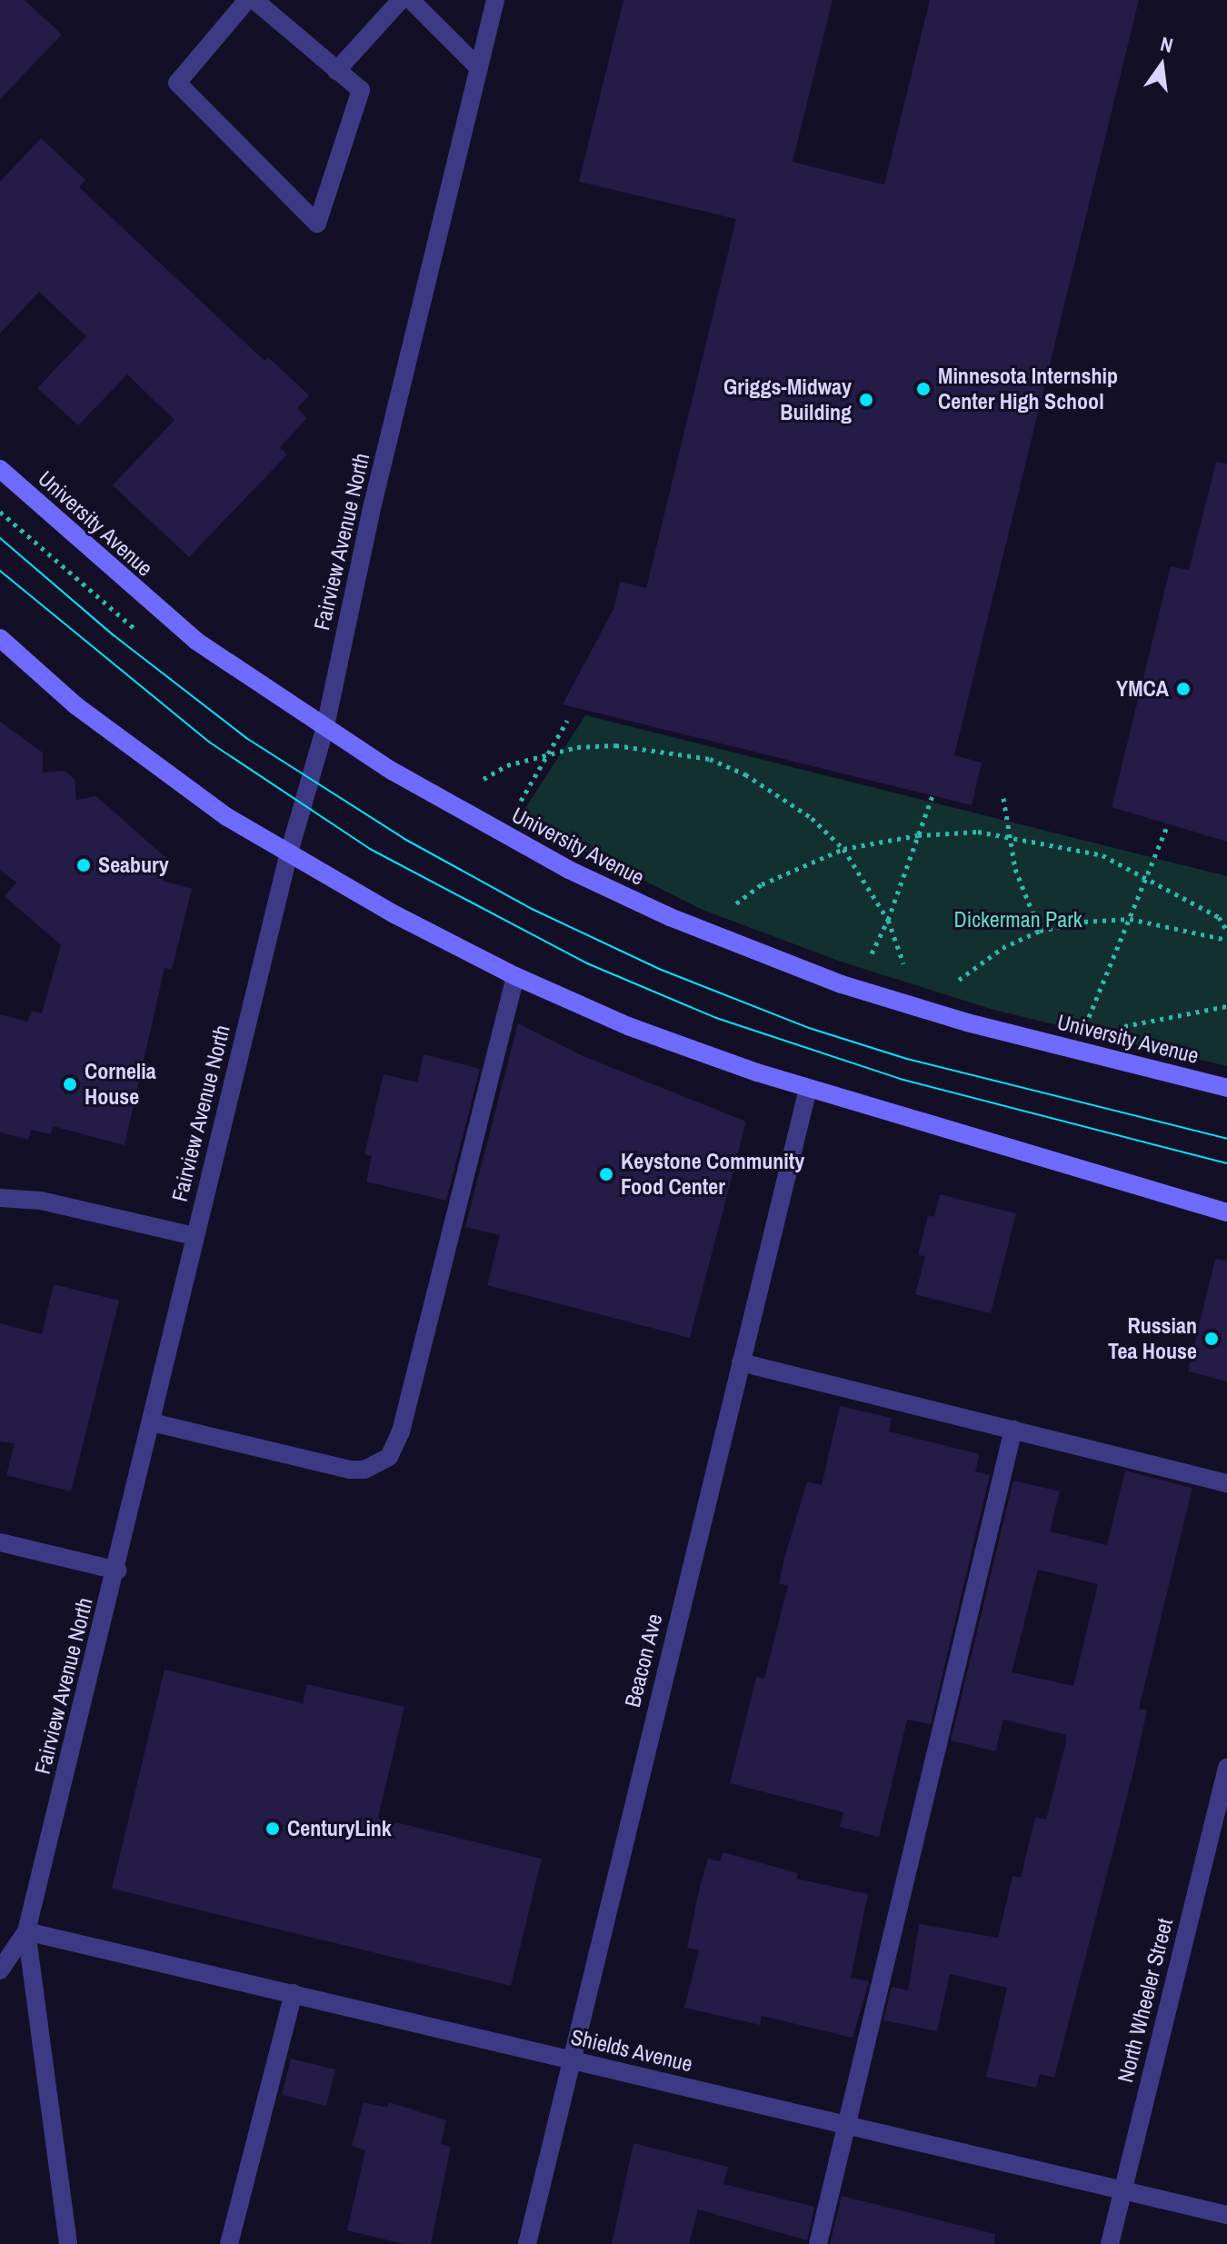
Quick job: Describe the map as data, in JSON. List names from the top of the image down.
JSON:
{
  "streets": {
    "main road": ["University Avenue"],
    "street": [
      "Fairview Avenue North",
      "Beacon Ave",
      "North Wheeler Street",
      "Shields Avenue"
    ]
  },
  "crossings": [
    ["University Avenue", "Fairview Avenue North"],
    ["Fairview Avenue North", "Shields Avenue"],
    ["Beacon Ave", "Shields Avenue"],
    ["North Wheeler Street", "Shields Avenue"]
  ],
  "parks": ["Dickerman Park"],
  "places": [
    "Minnesota Internship Center High School",
    "Griggs-Midway Building",
    "YMCA",
    "Seabury",
    "Cornelia House",
    "Keystone Community Food Center",
    "Russian Tea House",
    "CenturyLink"
  ],
  "north": "top"
}
